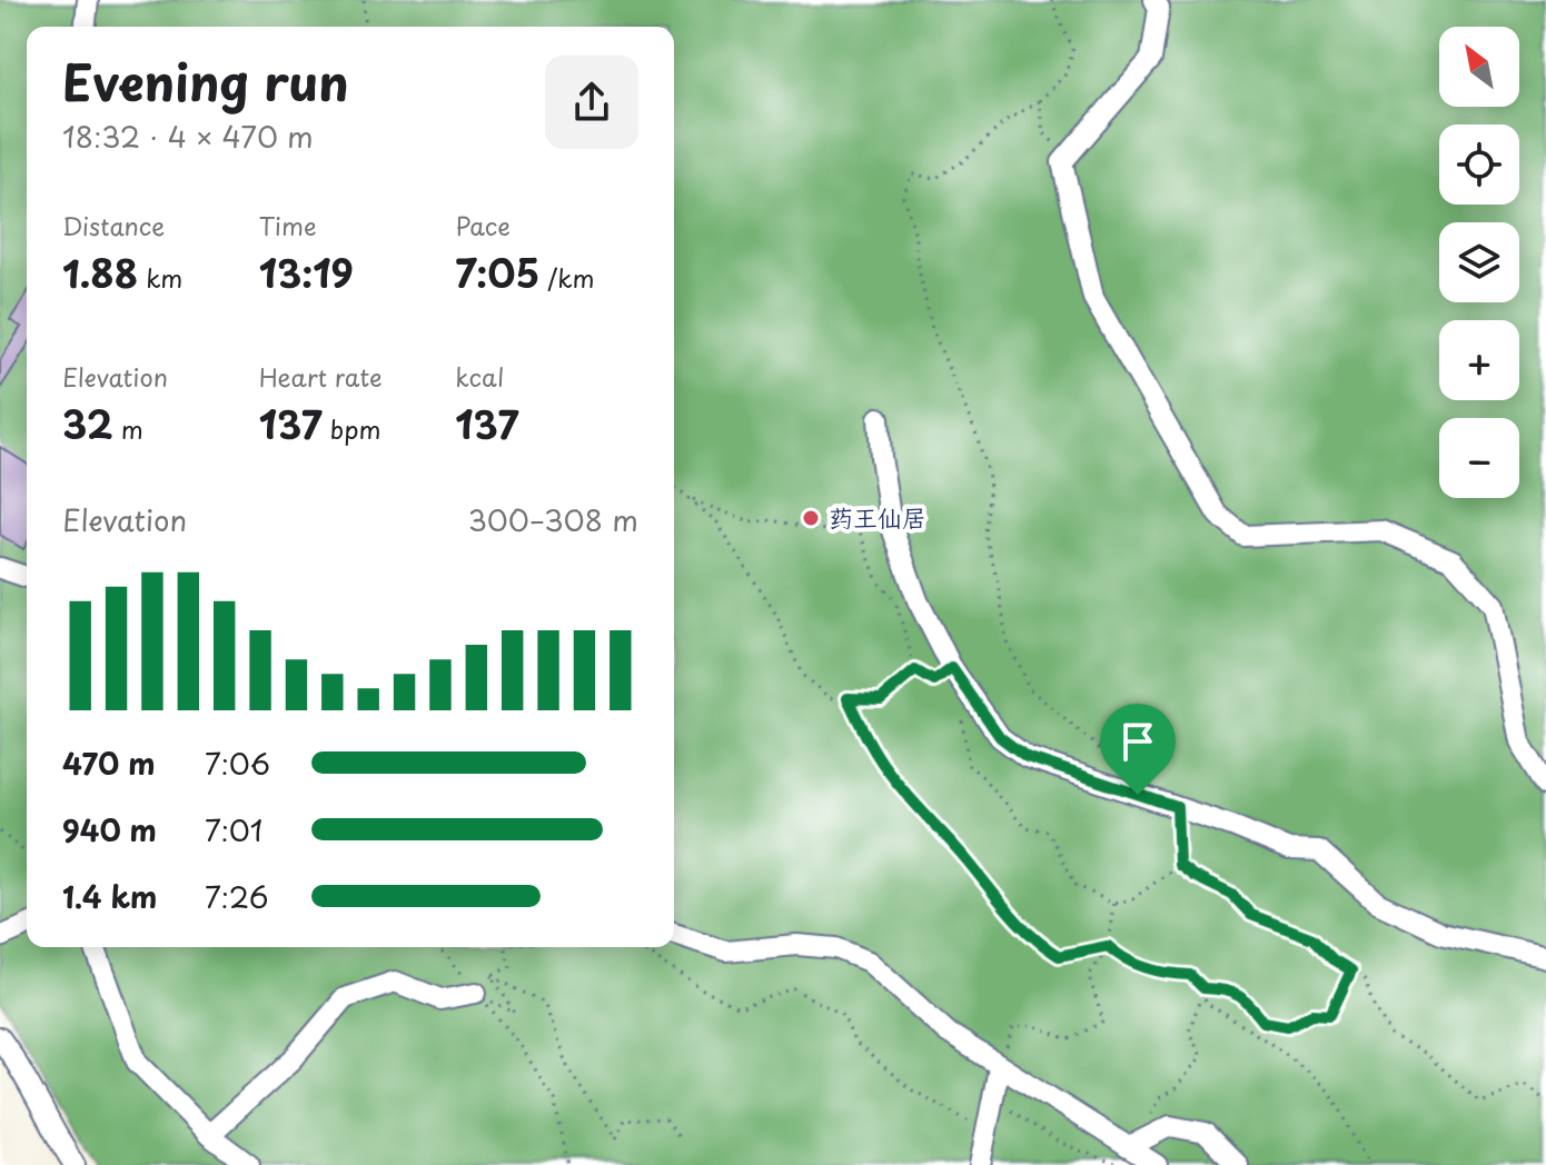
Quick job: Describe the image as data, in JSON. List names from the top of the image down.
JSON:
{
  "places": ["药王仙居"],
  "north": "top left",
  "page": {
    "map_buttons": ["+", "−"],
    "heading": ["Evening run", "18:32 · 4 × 470 m"],
    "stats": [
      ["Distance", "1.88 km"],
      ["Time", "13:19"],
      ["Pace", "7:05 /km"],
      ["Elevation", "32 m"],
      ["Heart rate", "137 bpm"],
      ["kcal", "137"]
    ],
    "chart": ["Elevation", "300–308 m"],
    "list": [
      {
        "name": "470 m",
        "note": "7:06"
      },
      {
        "name": "940 m",
        "note": "7:01"
      },
      {
        "name": "1.4 km",
        "note": "7:26"
      }
    ]
  }
}
